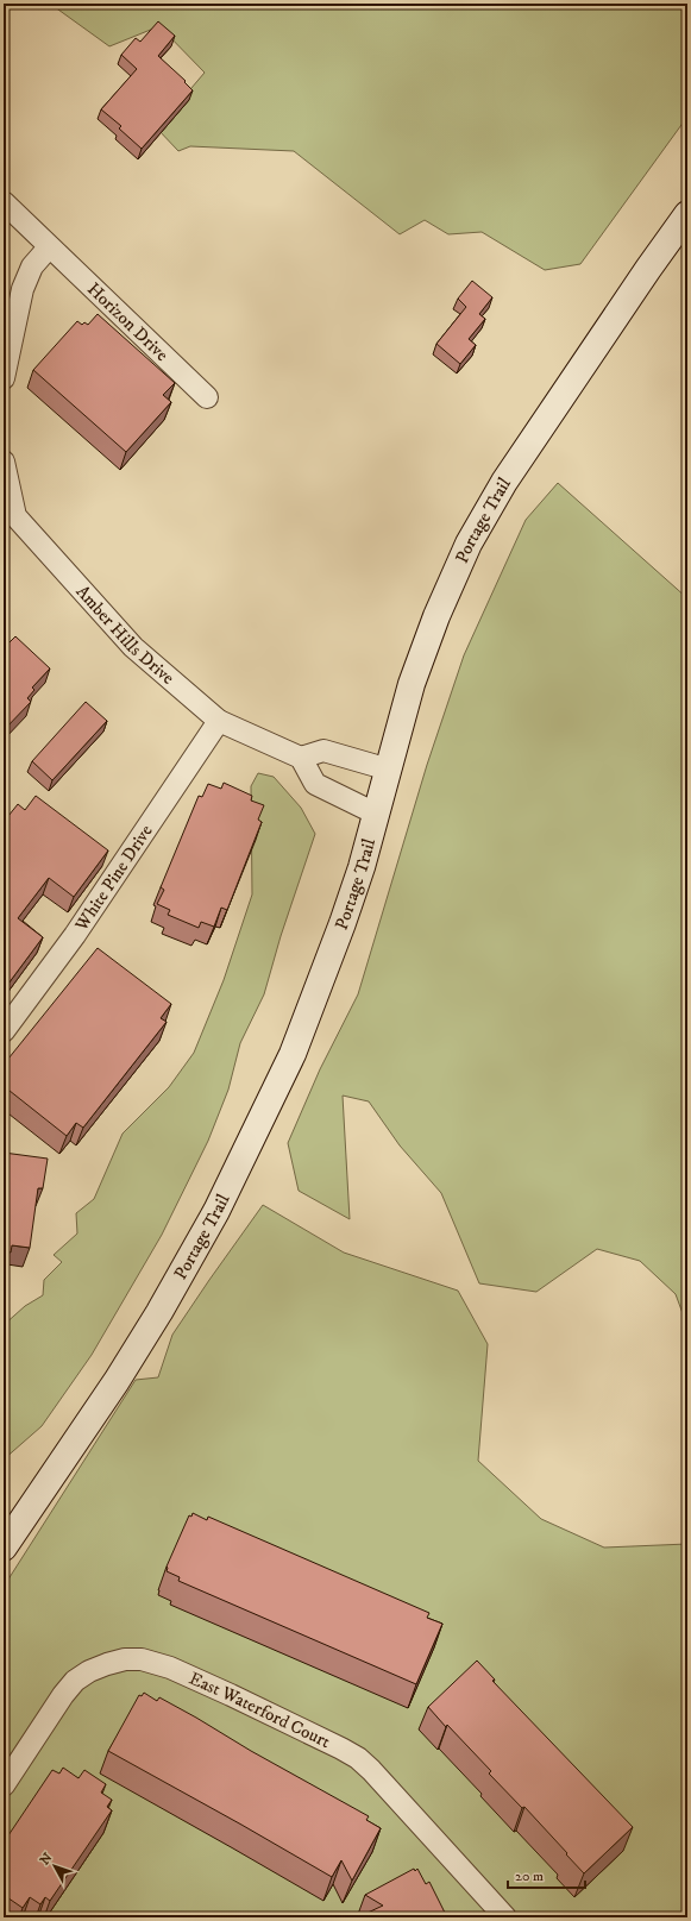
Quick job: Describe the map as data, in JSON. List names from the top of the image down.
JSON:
{
  "streets": {
    "main road": ["Portage Trail"],
    "street": [
      "Horizon Drive",
      "Amber Hills Drive",
      "White Pine Drive",
      "East Waterford Court"
    ]
  },
  "crossings": [
    ["Amber Hills Drive", "White Pine Drive"]
  ],
  "scale_bar": "20 m",
  "north": "top left"
}
